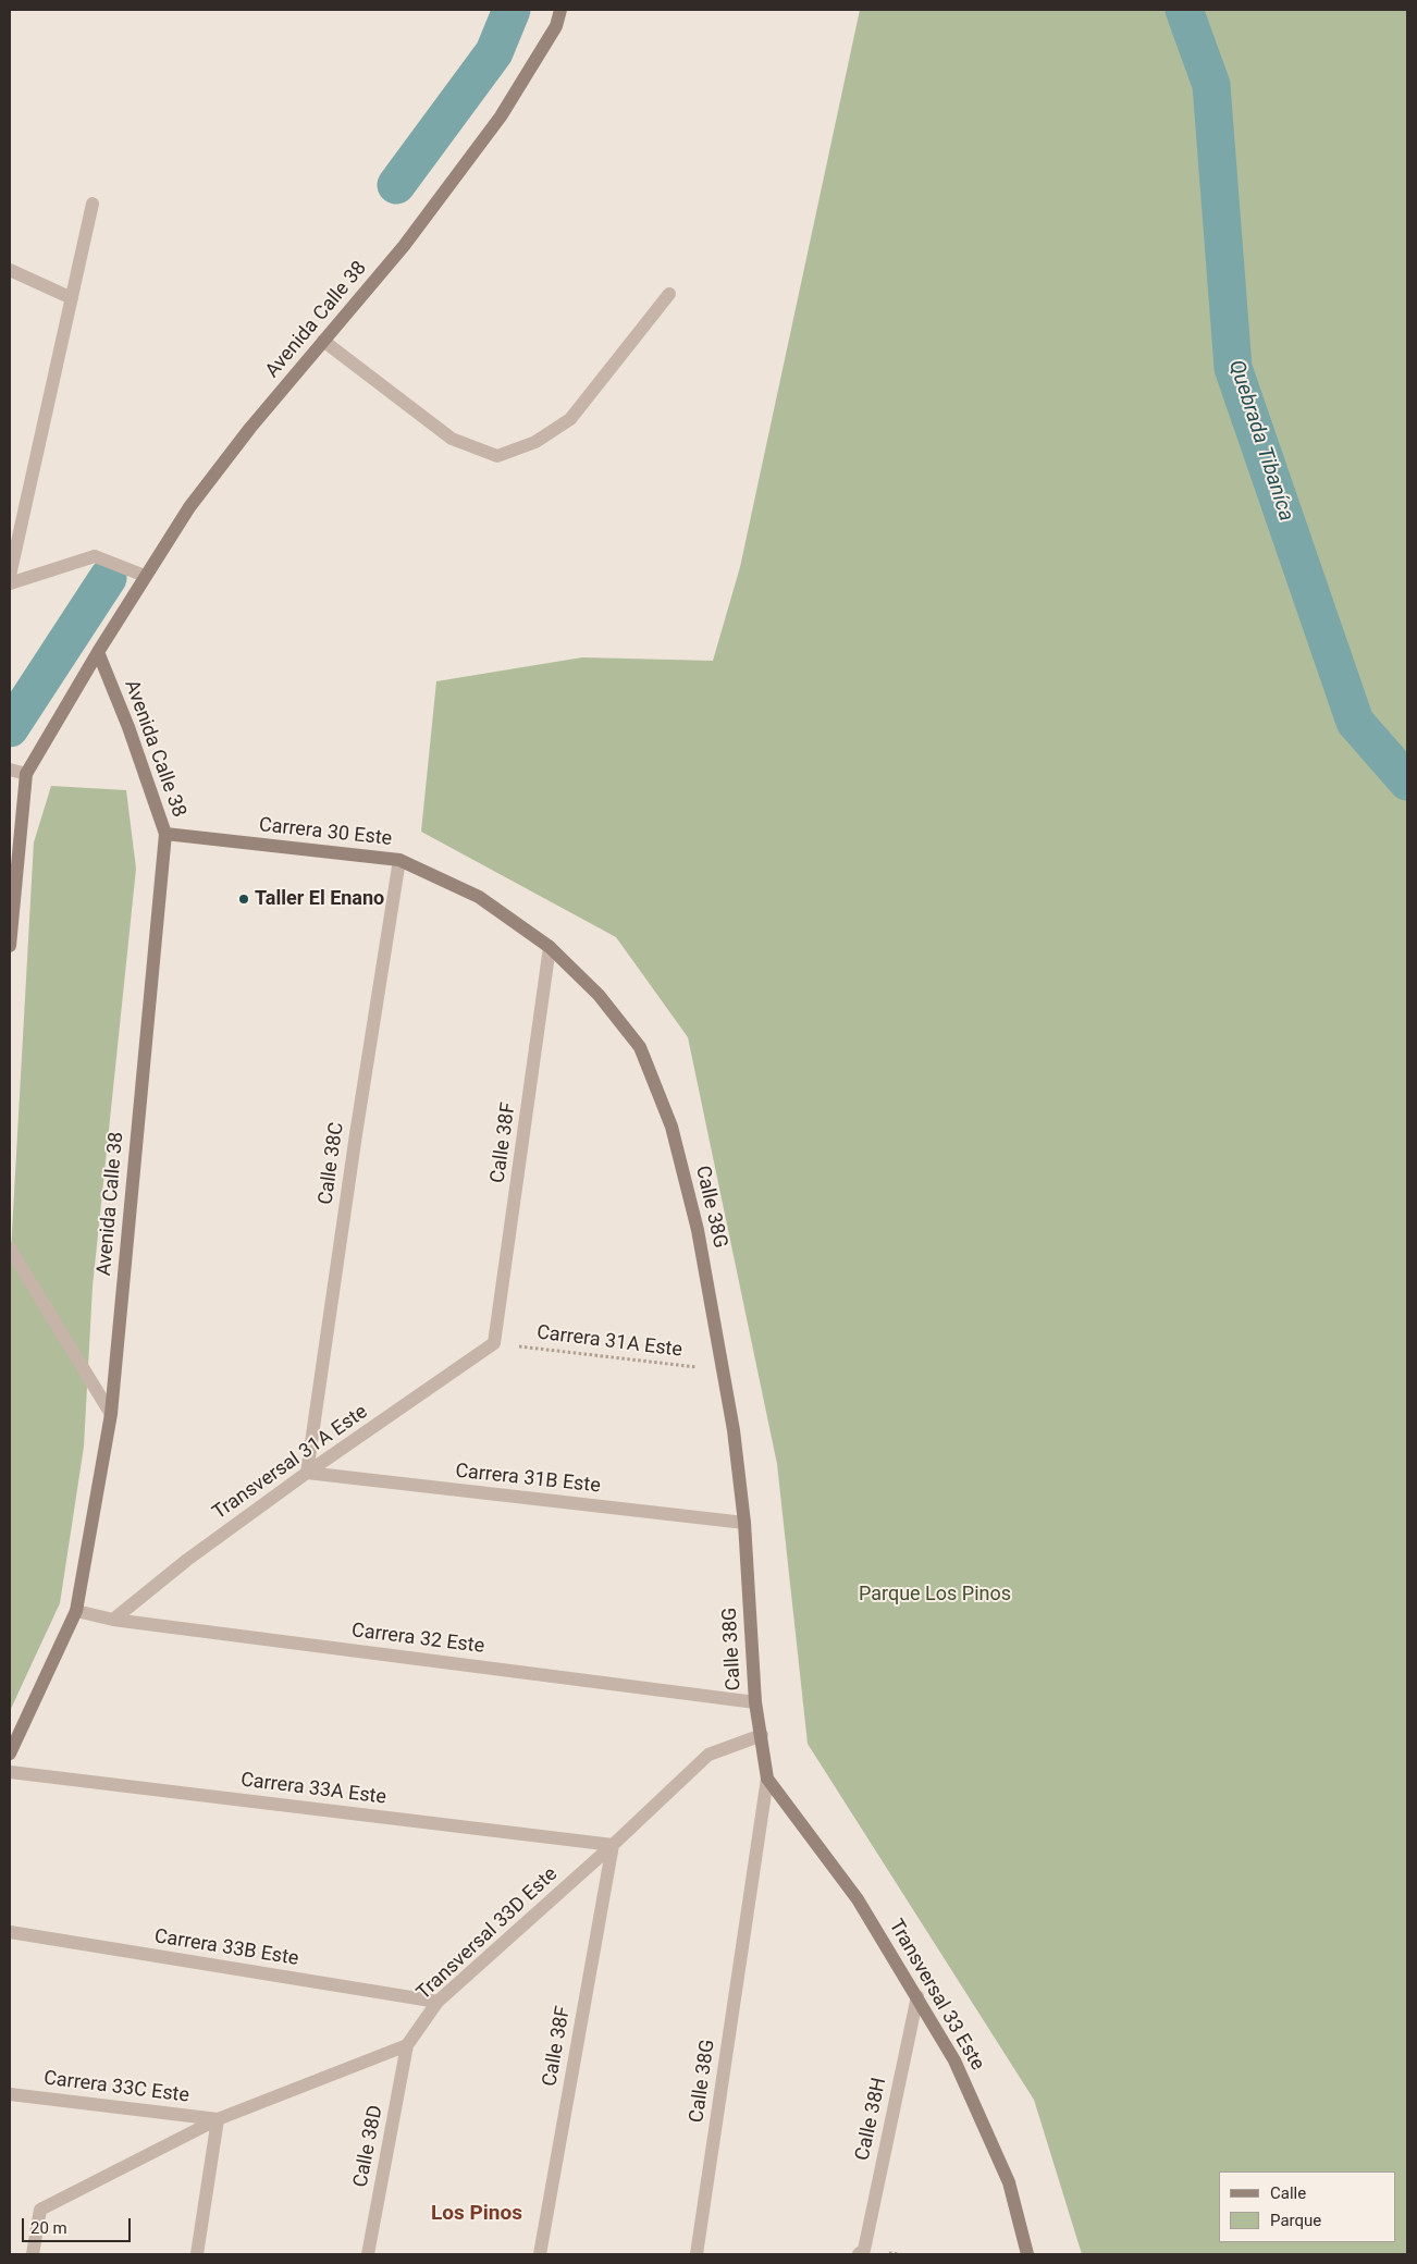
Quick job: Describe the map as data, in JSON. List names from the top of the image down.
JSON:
{
  "streets": {
    "street": [
      "Avenida Calle 38",
      "Carrera 30 Este",
      "Calle 38F",
      "Calle 38C",
      "Calle 38G",
      "Transversal 31A Este",
      "Carrera 31B Este",
      "Carrera 32 Este",
      "Carrera 33A Este",
      "Transversal 33D Este",
      "Carrera 33B Este",
      "Transversal 33 Este",
      "Carrera 33C Este",
      "Calle 38H",
      "Calle 38D"
    ],
    "path": ["Carrera 31A Este"]
  },
  "crossings": [
    ["Avenida Calle 38", "Carrera 30 Este"],
    ["Avenida Calle 38", "Carrera 32 Este"],
    ["Carrera 30 Este", "Calle 38F"],
    ["Carrera 30 Este", "Calle 38C"],
    ["Carrera 30 Este", "Calle 38G"],
    ["Calle 38F", "Carrera 31A Este"],
    ["Calle 38F", "Transversal 31A Este"],
    ["Calle 38F", "Carrera 33A Este"],
    ["Calle 38F", "Transversal 33D Este"],
    ["Calle 38C", "Transversal 31A Este"],
    ["Calle 38C", "Carrera 31B Este"],
    ["Calle 38G", "Carrera 31A Este"],
    ["Calle 38G", "Carrera 31B Este"],
    ["Calle 38G", "Carrera 32 Este"],
    ["Calle 38G", "Transversal 33D Este"],
    ["Calle 38G", "Transversal 33 Este"],
    ["Carrera 31A Este", "Transversal 31A Este"],
    ["Transversal 31A Este", "Carrera 31B Este"],
    ["Transversal 31A Este", "Carrera 32 Este"],
    ["Carrera 33A Este", "Transversal 33D Este"],
    ["Transversal 33D Este", "Carrera 33B Este"],
    ["Transversal 33D Este", "Calle 38D"],
    ["Transversal 33 Este", "Calle 38H"]
  ],
  "districts": ["Los Pinos"],
  "water": ["Quebrada Tibaníca"],
  "parks": ["Parque Los Pinos"],
  "places": ["Taller El Enano"],
  "legend": ["Calle", "Parque"],
  "scale_bar": "20 m"
}
